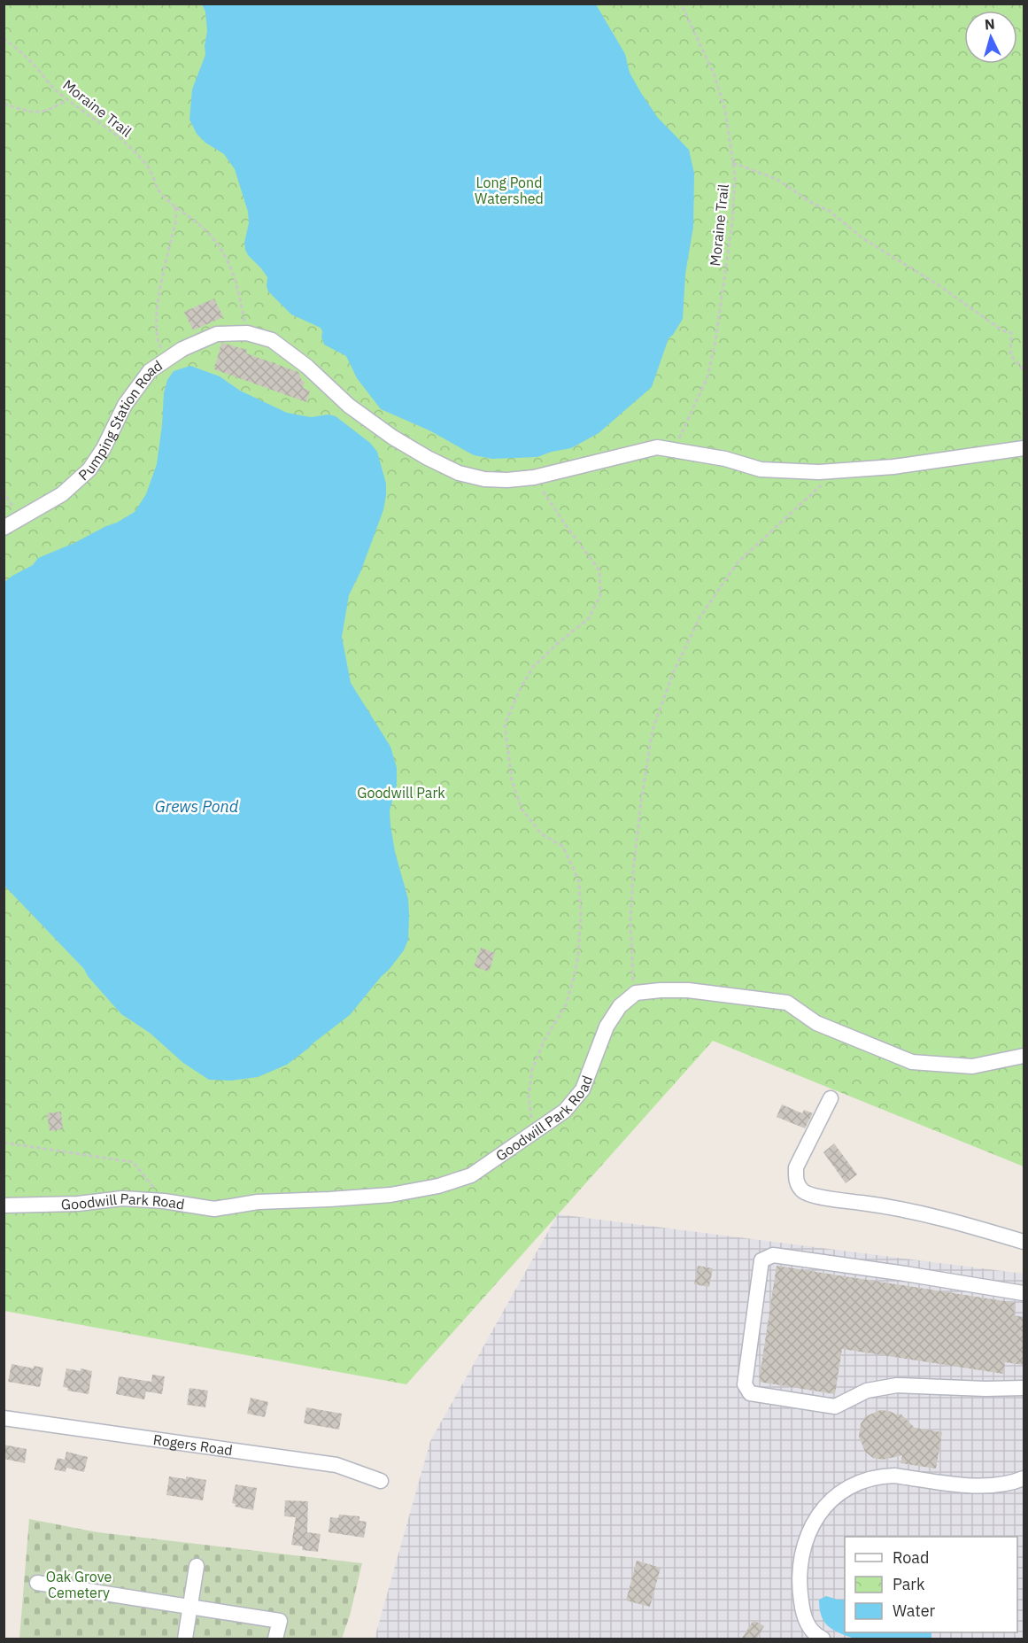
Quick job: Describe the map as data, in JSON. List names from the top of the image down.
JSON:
{
  "streets": {
    "street": ["Pumping Station Road", "Goodwill Park Road", "Rogers Road"],
    "path": ["Moraine Trail"]
  },
  "crossings": [
    ["Moraine Trail", "Pumping Station Road"]
  ],
  "water": ["Grews Pond"],
  "parks": ["Long Pond Watershed", "Goodwill Park", "Oak Grove Cemetery"],
  "legend": ["Road", "Park", "Water"],
  "north": "top"
}
